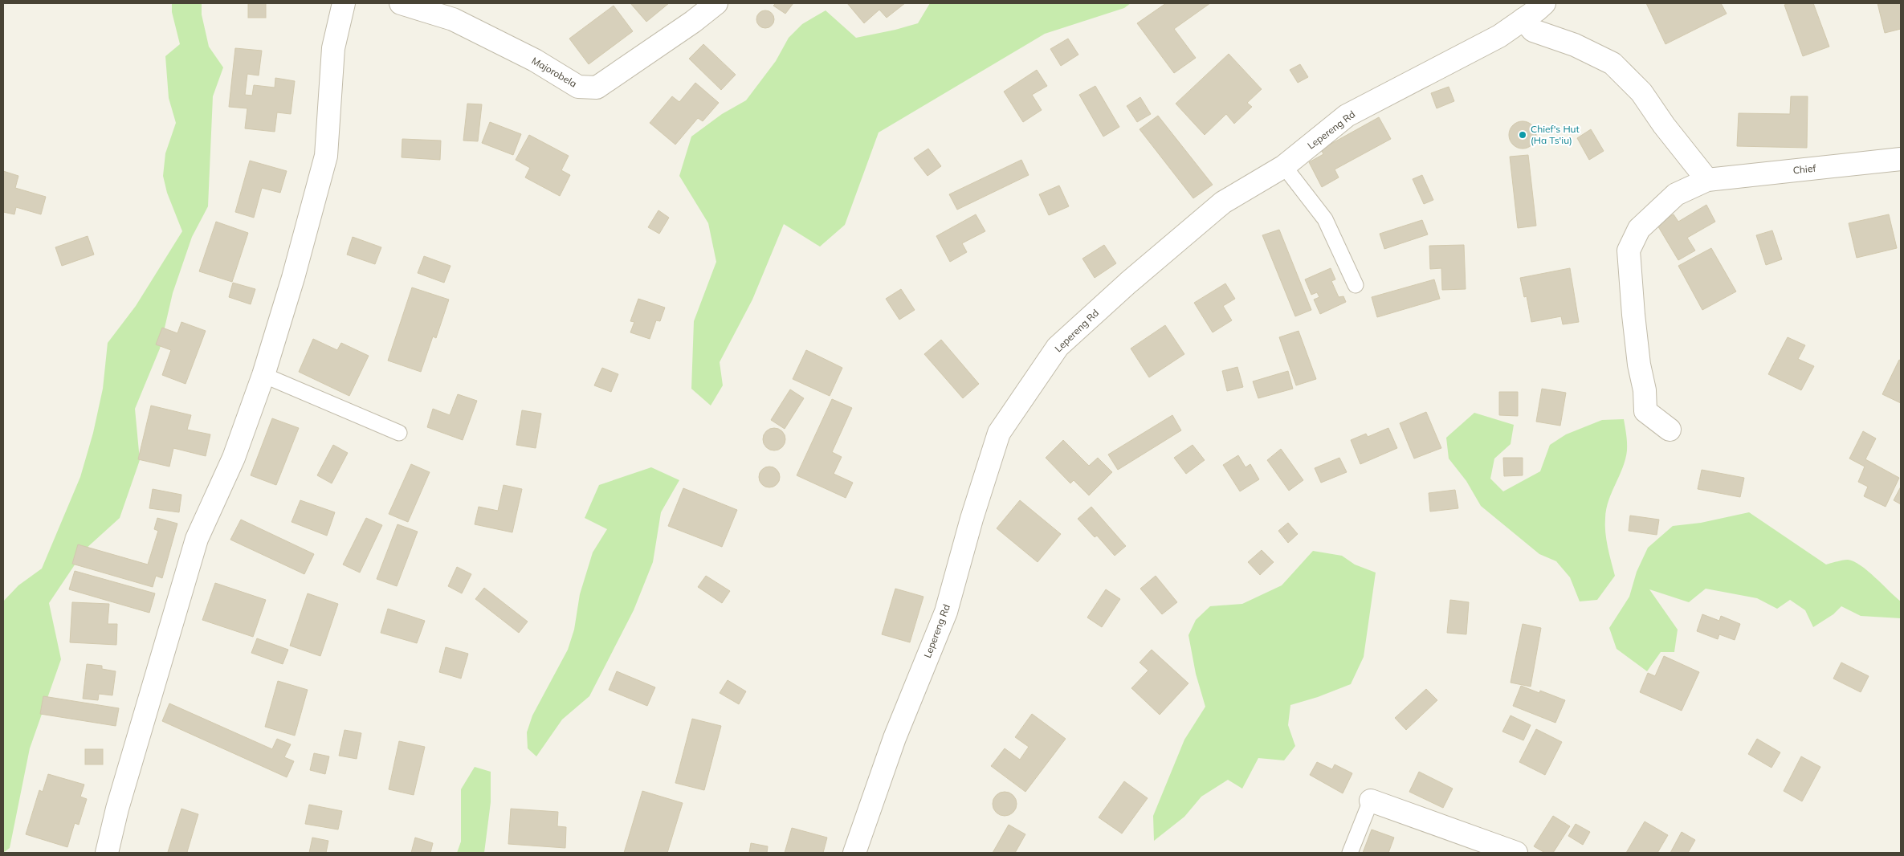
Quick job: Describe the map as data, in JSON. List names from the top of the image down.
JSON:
{
  "streets": {
    "street": ["Majorobela", "Lepereng Rd", "Chief"]
  },
  "places": ["Chief's Hut (Ha Ts'iu)"]
}
